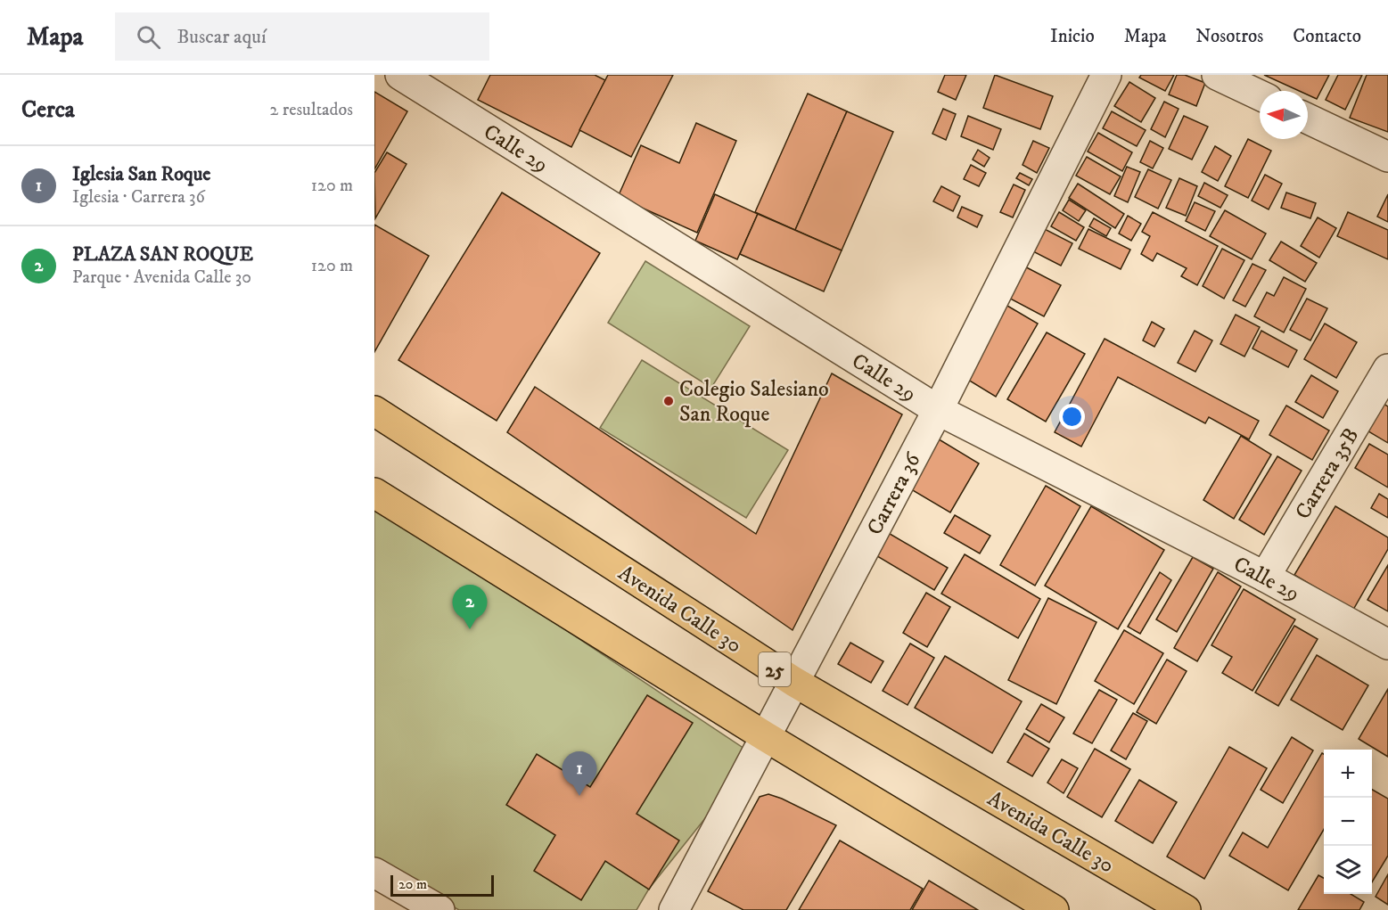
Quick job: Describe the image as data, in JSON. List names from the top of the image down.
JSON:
{
  "streets": {
    "highway": ["Avenida Calle 30", "25"],
    "street": ["Calle 29", "Carrera 35B", "Carrera 36"]
  },
  "crossings": [
    ["Calle 29", "Carrera 35B"],
    ["Calle 29", "Carrera 36"],
    ["Carrera 36", "Avenida Calle 30"]
  ],
  "places": ["Colegio Salesiano San Roque"],
  "scale_bar": "20 m",
  "north": "left",
  "page": {
    "header": "Mapa",
    "search": "Buscar aquí",
    "nav": [
      "Inicio",
      "Mapa",
      "Nosotros",
      "Contacto"
    ],
    "heading": ["Cerca", "2 resultados"],
    "list": [
      {
        "mark": "1",
        "name": "Iglesia San Roque",
        "note": "Iglesia · Carrera 36",
        "value": "120 m"
      },
      {
        "mark": "2",
        "name": "PLAZA SAN ROQUE",
        "note": "Parque · Avenida Calle 30",
        "value": "120 m"
      }
    ],
    "pins": ["2", "1"],
    "map_buttons": ["+", "−"],
    "scale": "20 m"
  }
}
